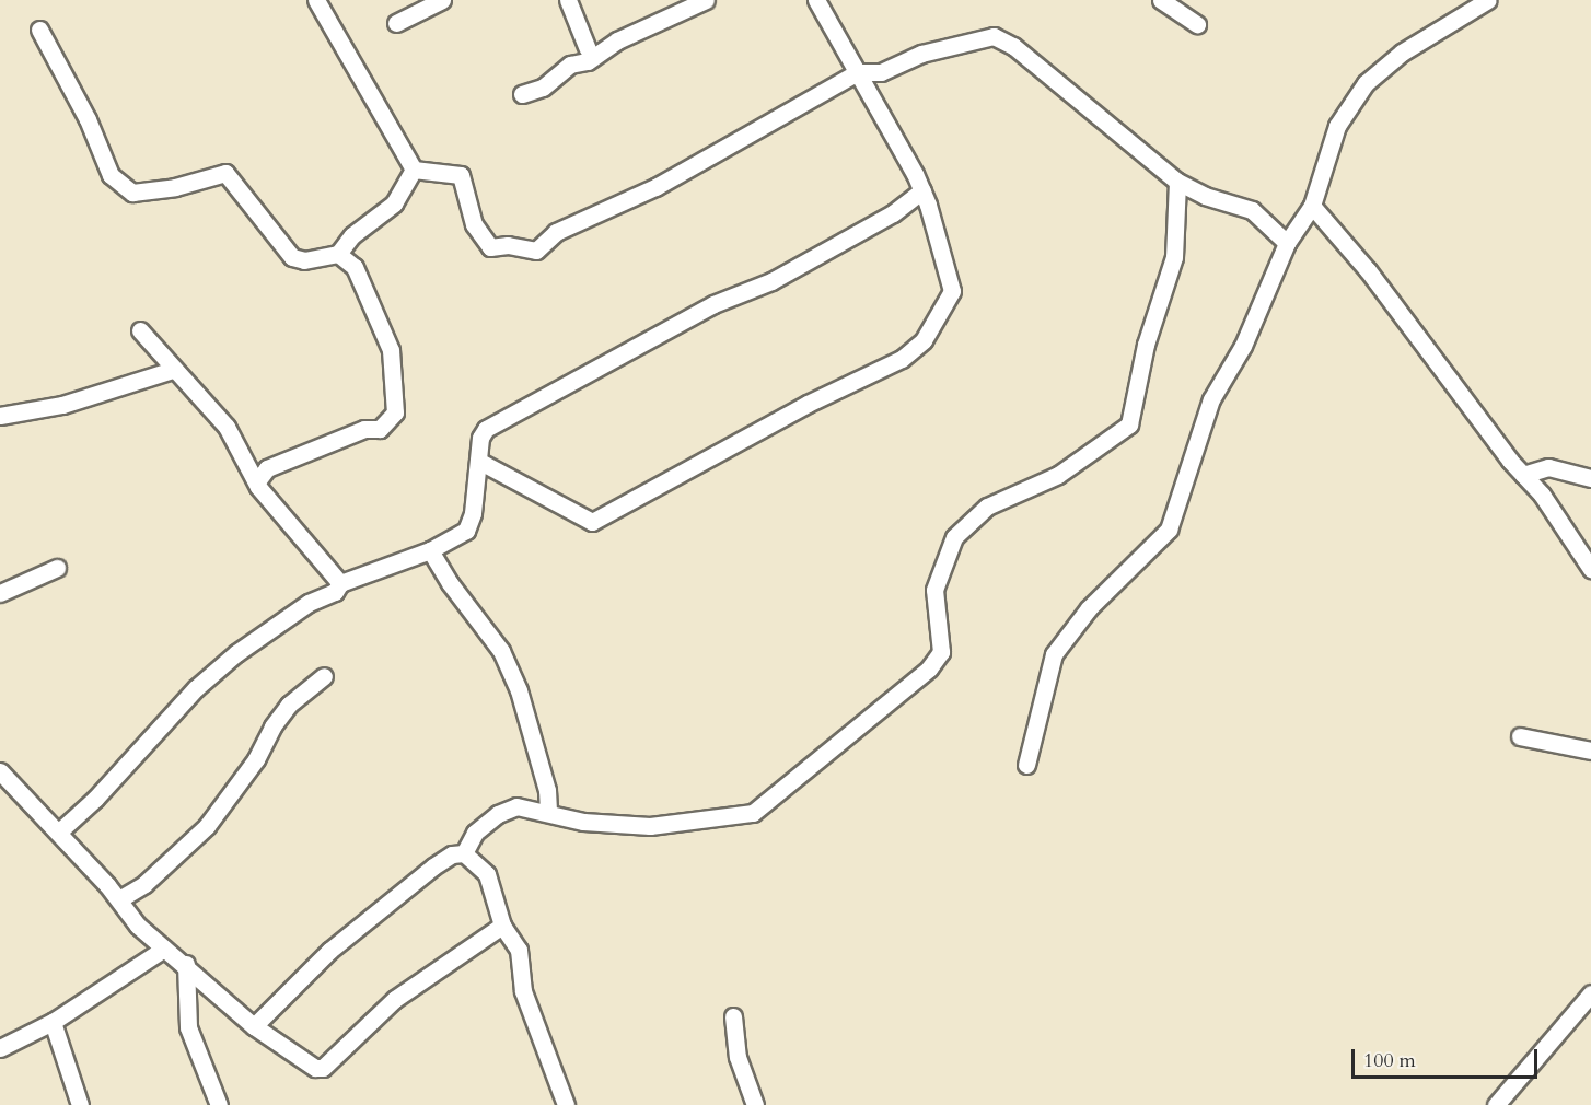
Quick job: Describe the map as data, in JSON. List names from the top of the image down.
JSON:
{
  "scale_bar": "100 m"
}
